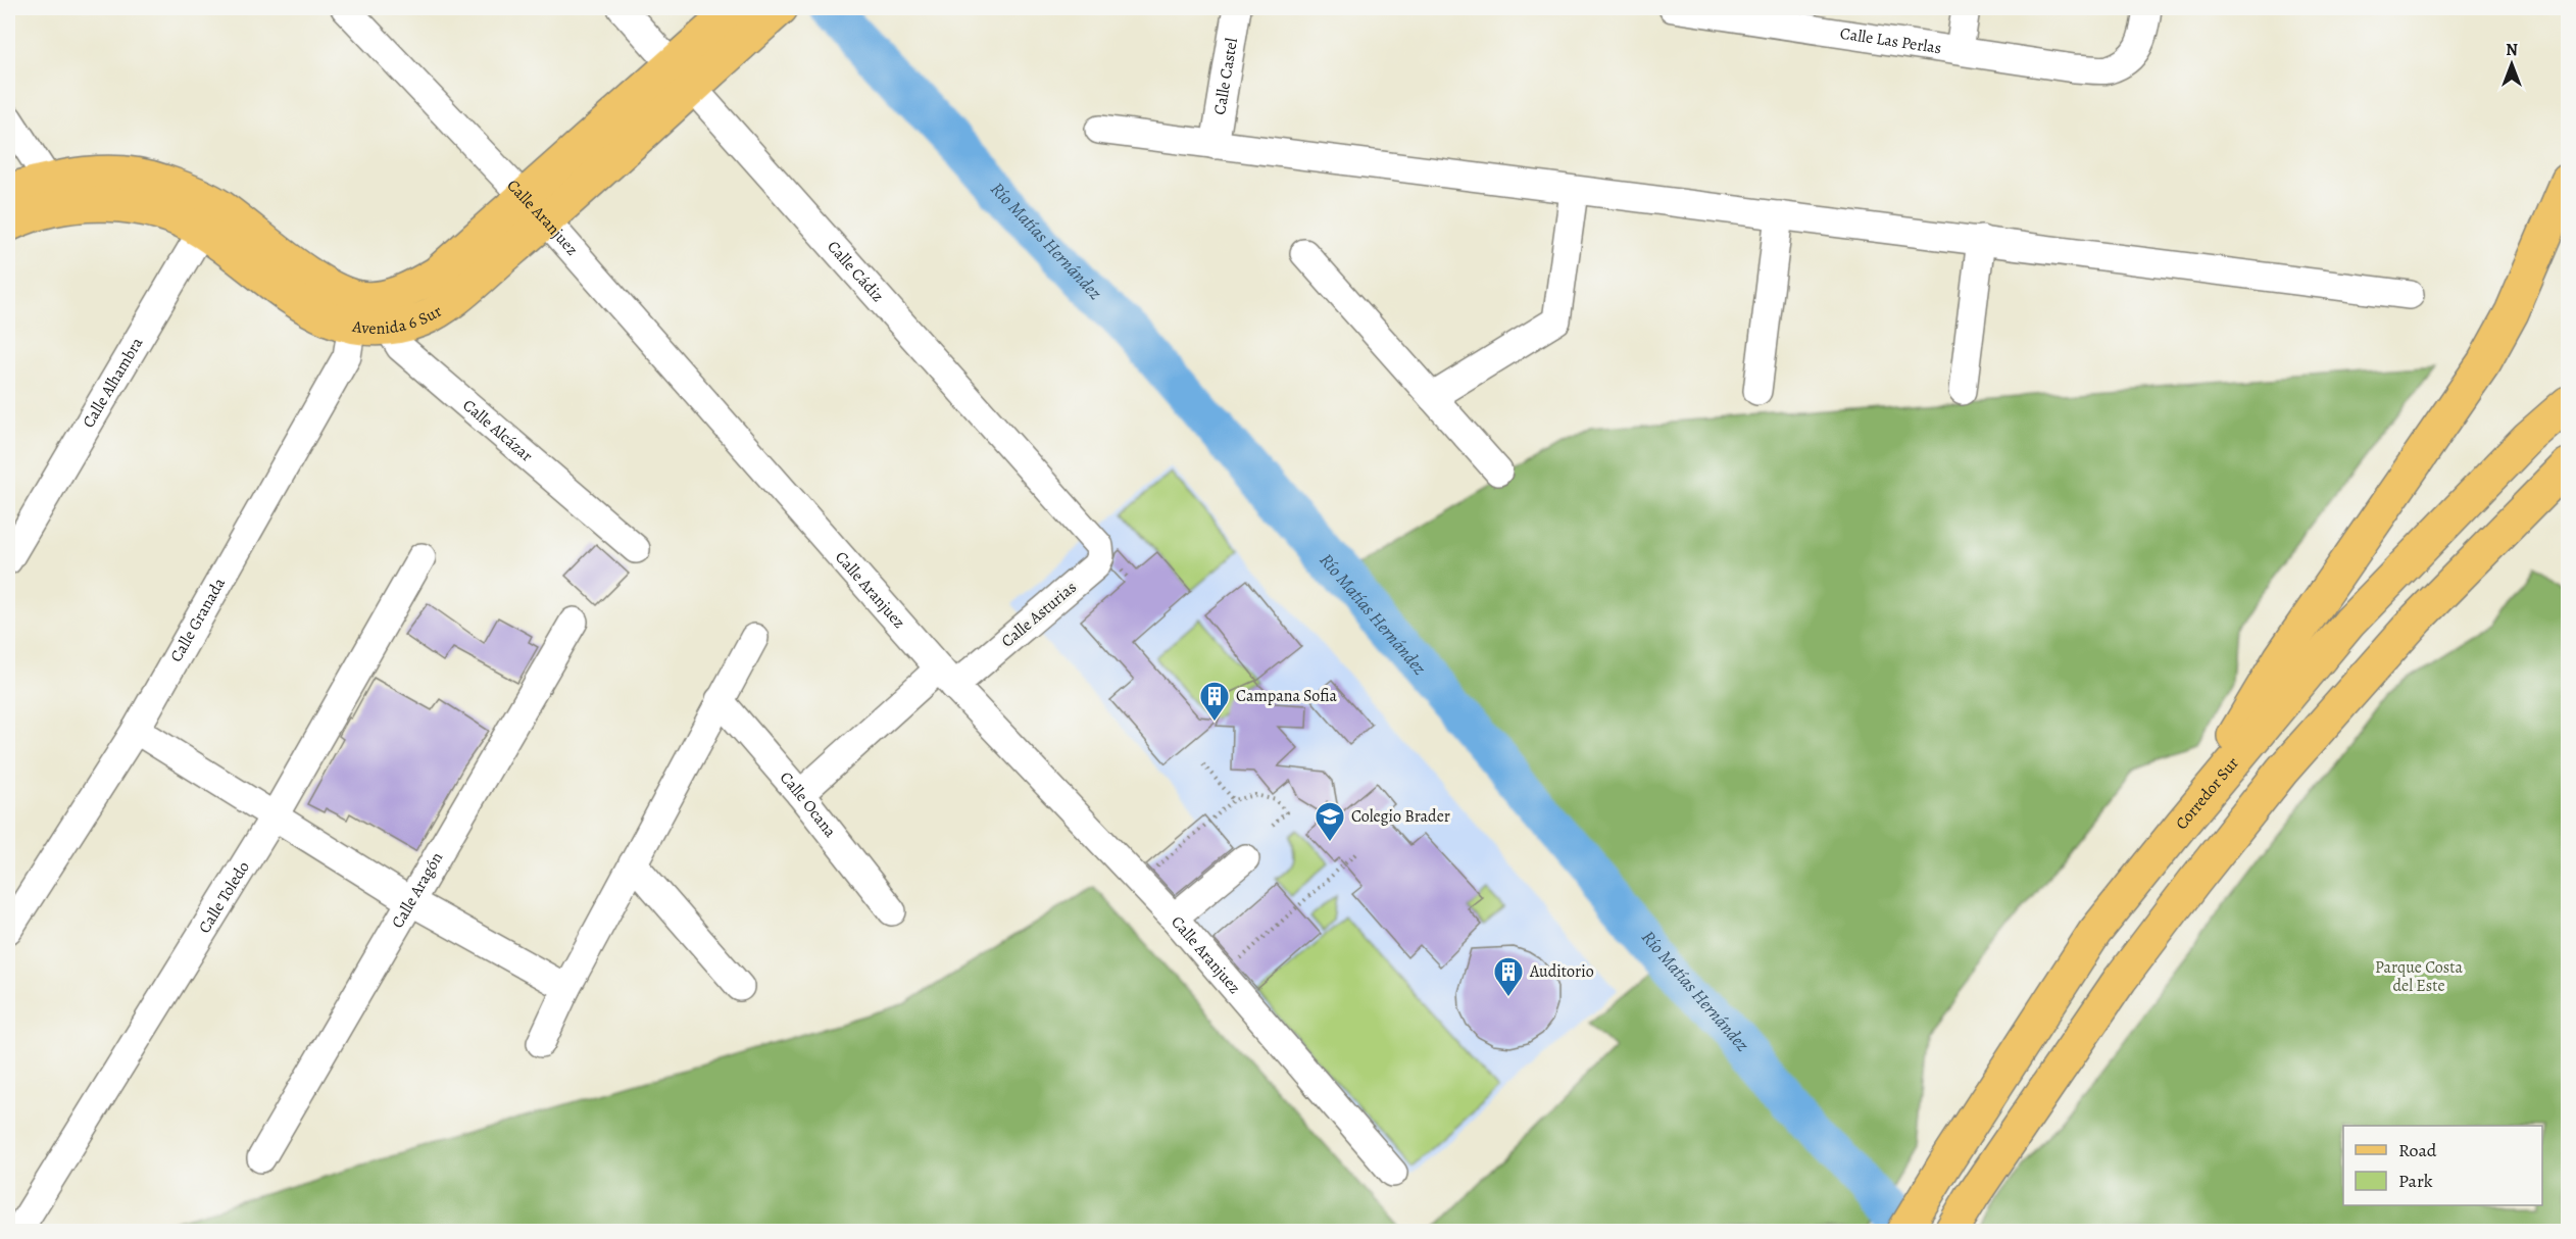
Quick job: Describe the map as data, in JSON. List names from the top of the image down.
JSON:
{
  "streets": {
    "main road": ["Avenida 6 Sur", "Corredor Sur"],
    "street": [
      "Calle Las Perlas",
      "Calle Castel",
      "Calle Aranjuez",
      "Calle Cádiz",
      "Calle Alhambra",
      "Calle Alcázar",
      "Calle Asturias",
      "Calle Granada",
      "Calle Ocana",
      "Calle Aragón",
      "Calle Toledo"
    ]
  },
  "crossings": [
    ["Calle Aranjuez", "Avenida 6 Sur"],
    ["Calle Aranjuez", "Calle Asturias"],
    ["Calle Cádiz", "Avenida 6 Sur"],
    ["Calle Cádiz", "Calle Asturias"],
    ["Avenida 6 Sur", "Calle Alhambra"],
    ["Avenida 6 Sur", "Calle Alcázar"],
    ["Avenida 6 Sur", "Calle Granada"],
    ["Calle Alcázar", "Calle Granada"]
  ],
  "water": ["Río Matías Hernández"],
  "parks": ["Parque Costa del Este"],
  "places": {
    "building": ["Campana Sofia", "Auditorio"],
    "school or university": ["Colegio Brader"]
  },
  "legend": ["Road", "Park"],
  "north": "top"
}
